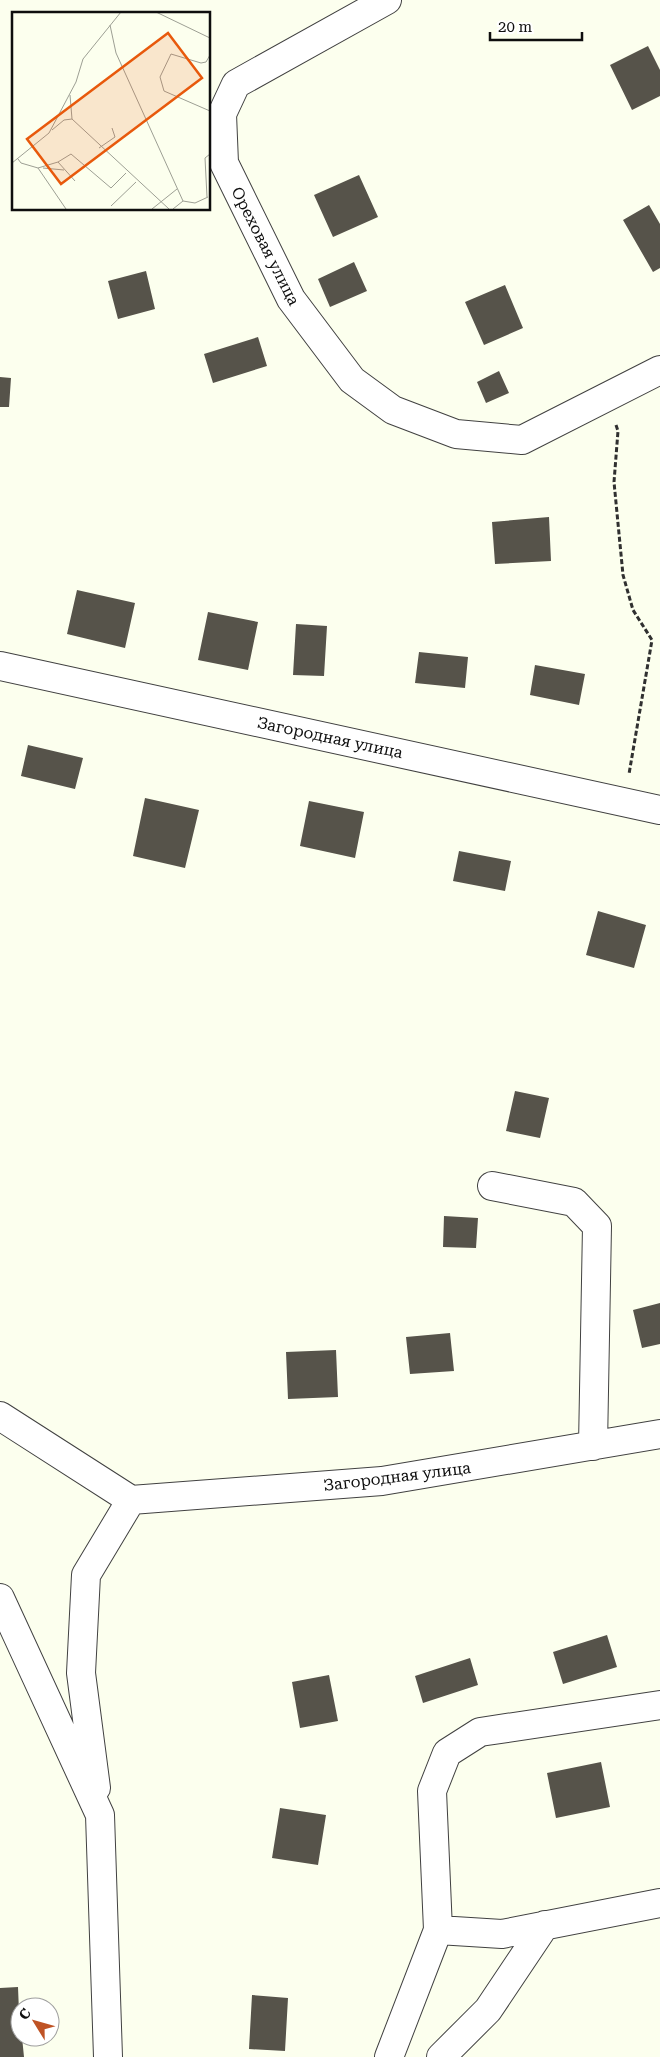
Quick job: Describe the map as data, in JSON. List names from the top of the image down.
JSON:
{
  "streets": {
    "street": ["Ореховая улица", "Загородная улица"]
  },
  "scale_bar": "20 m",
  "north": "top left"
}
